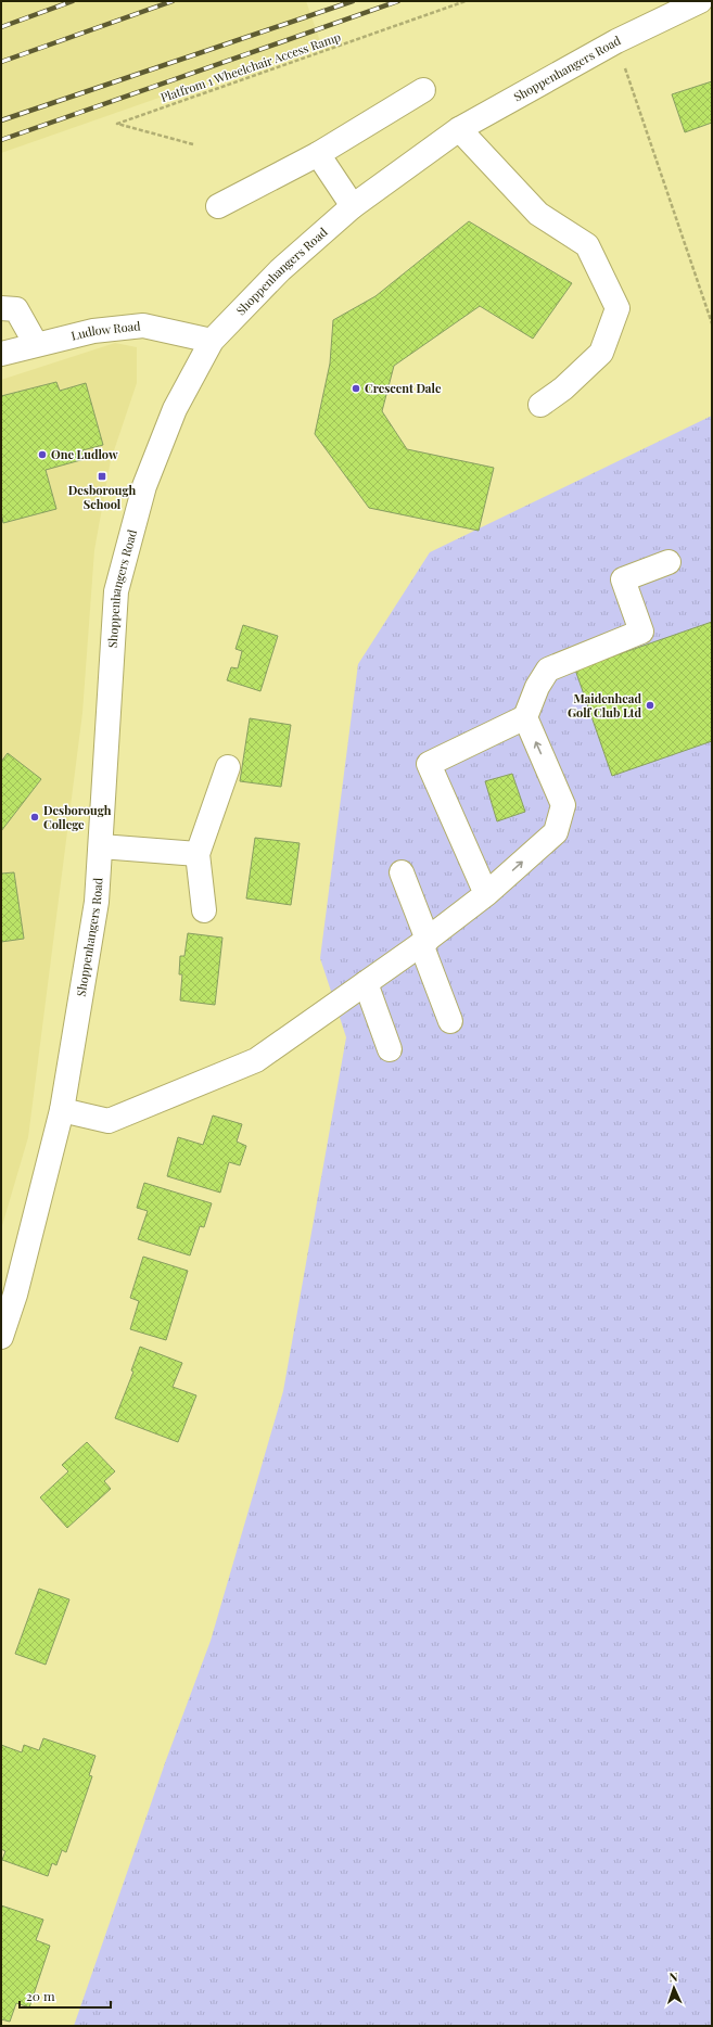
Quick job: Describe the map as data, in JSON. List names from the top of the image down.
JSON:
{
  "streets": {
    "street": ["Shoppenhangers Road", "Ludlow Road"],
    "path": ["Platfrom 1 Wheelchair Access Ramp"]
  },
  "crossings": [
    ["Shoppenhangers Road", "Ludlow Road"]
  ],
  "places": {
    "other": [
      "Crescent Dale",
      "One Ludlow",
      "Maidenhead Golf Club Ltd",
      "Desborough College"
    ],
    "transit": ["Desborough School"]
  },
  "scale_bar": "20 m",
  "north": "top"
}
